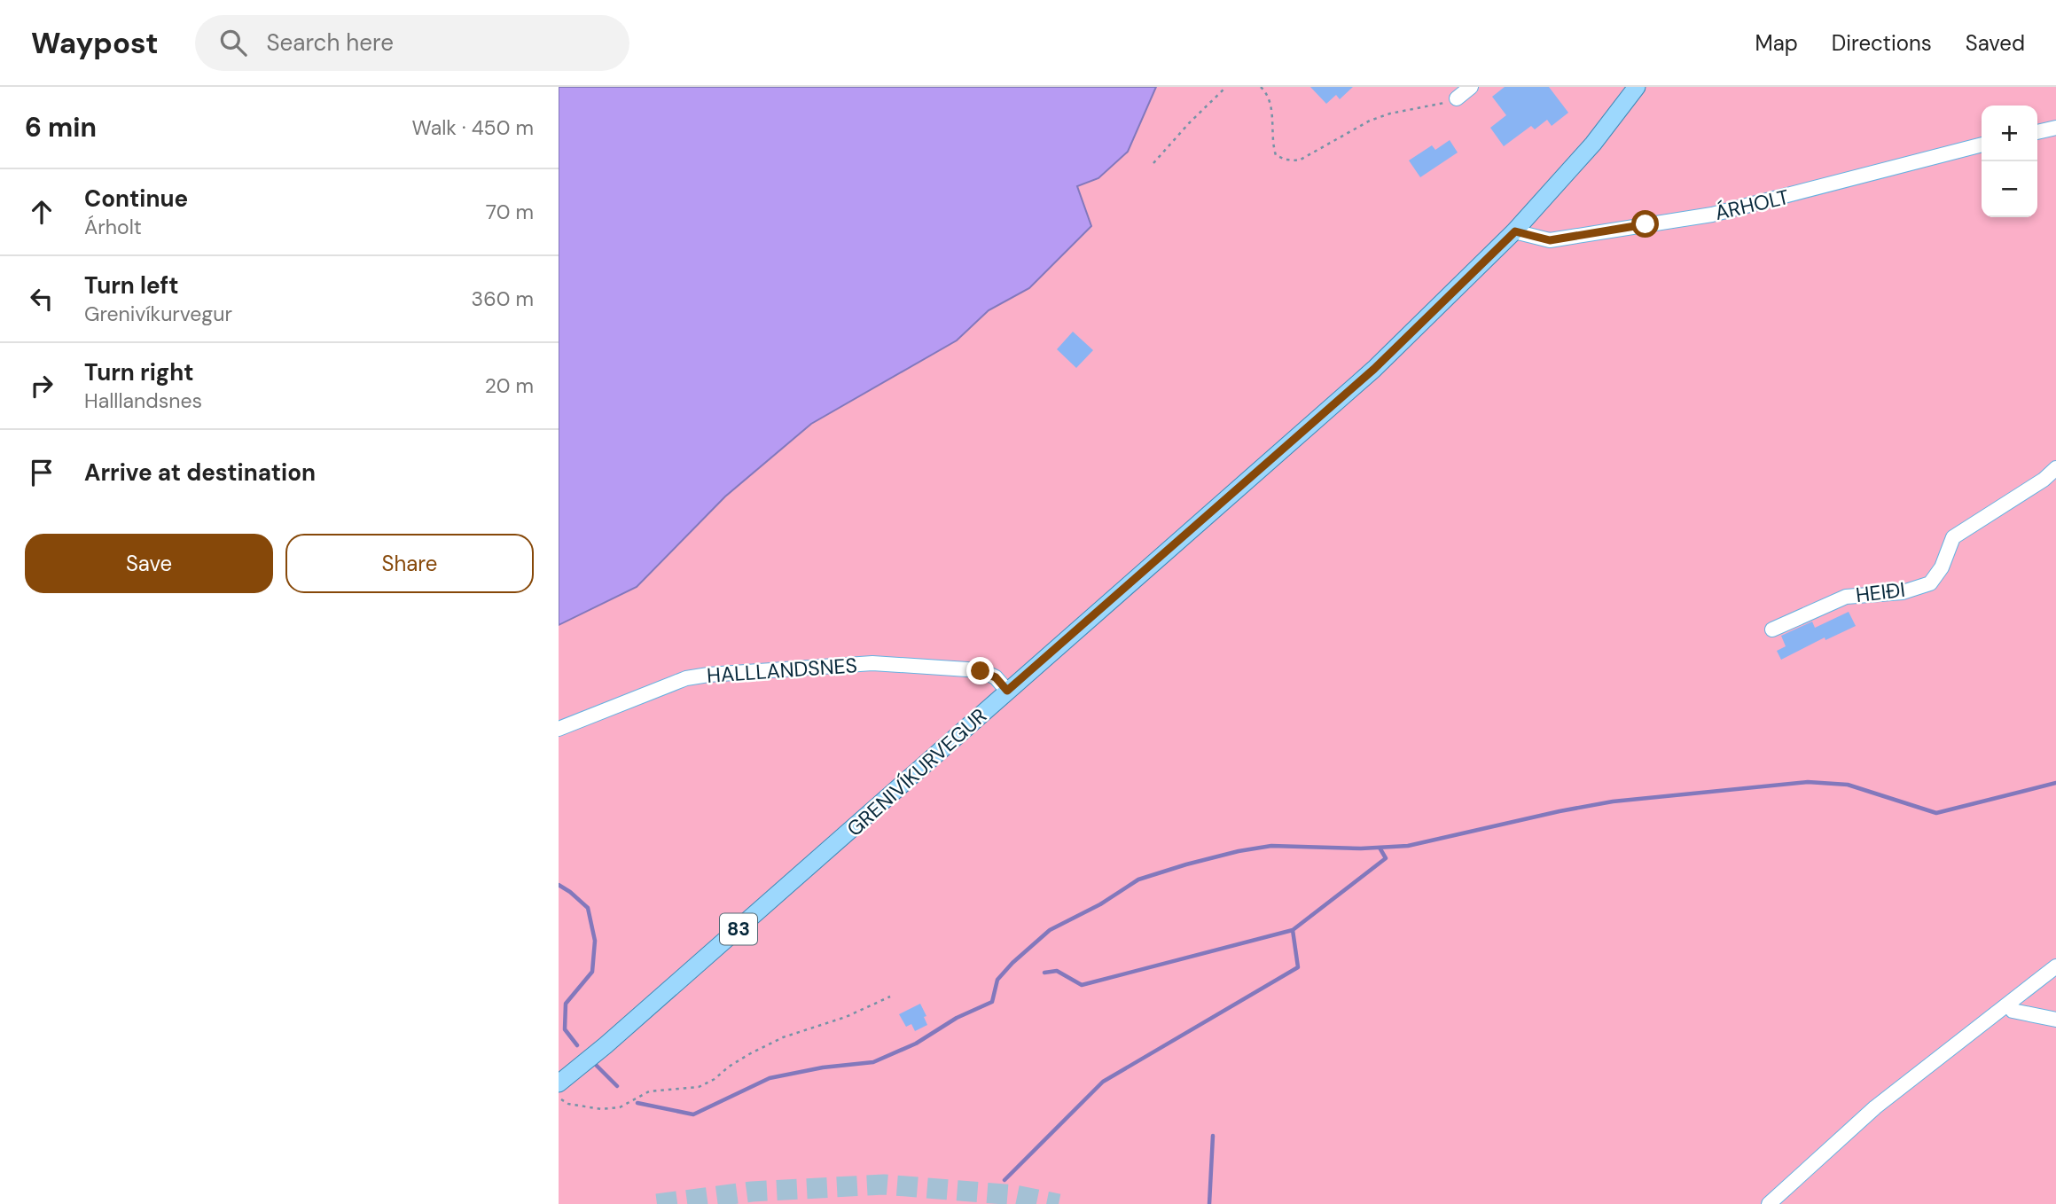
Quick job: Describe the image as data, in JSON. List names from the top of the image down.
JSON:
{
  "streets": {
    "main road": ["GRENIVÍKURVEGUR", "83"],
    "street": ["ÁRHOLT", "HEIÐI", "HALLLANDSNES"]
  },
  "crossings": [
    ["ÁRHOLT", "GRENIVÍKURVEGUR"],
    ["HALLLANDSNES", "GRENIVÍKURVEGUR"]
  ],
  "page": {
    "header": "Waypost",
    "search": "Search here",
    "nav": ["Map", "Directions", "Saved"],
    "heading": ["6 min", "Walk · 450 m"],
    "map_buttons": ["+", "−"],
    "list": [
      ["Continue", "Árholt", "70 m"],
      ["Turn left", "Grenivíkurvegur", "360 m"],
      ["Turn right", "Halllandsnes", "20 m"],
      "Arrive at destination"
    ],
    "buttons": ["Save", "Share"]
  }
}
